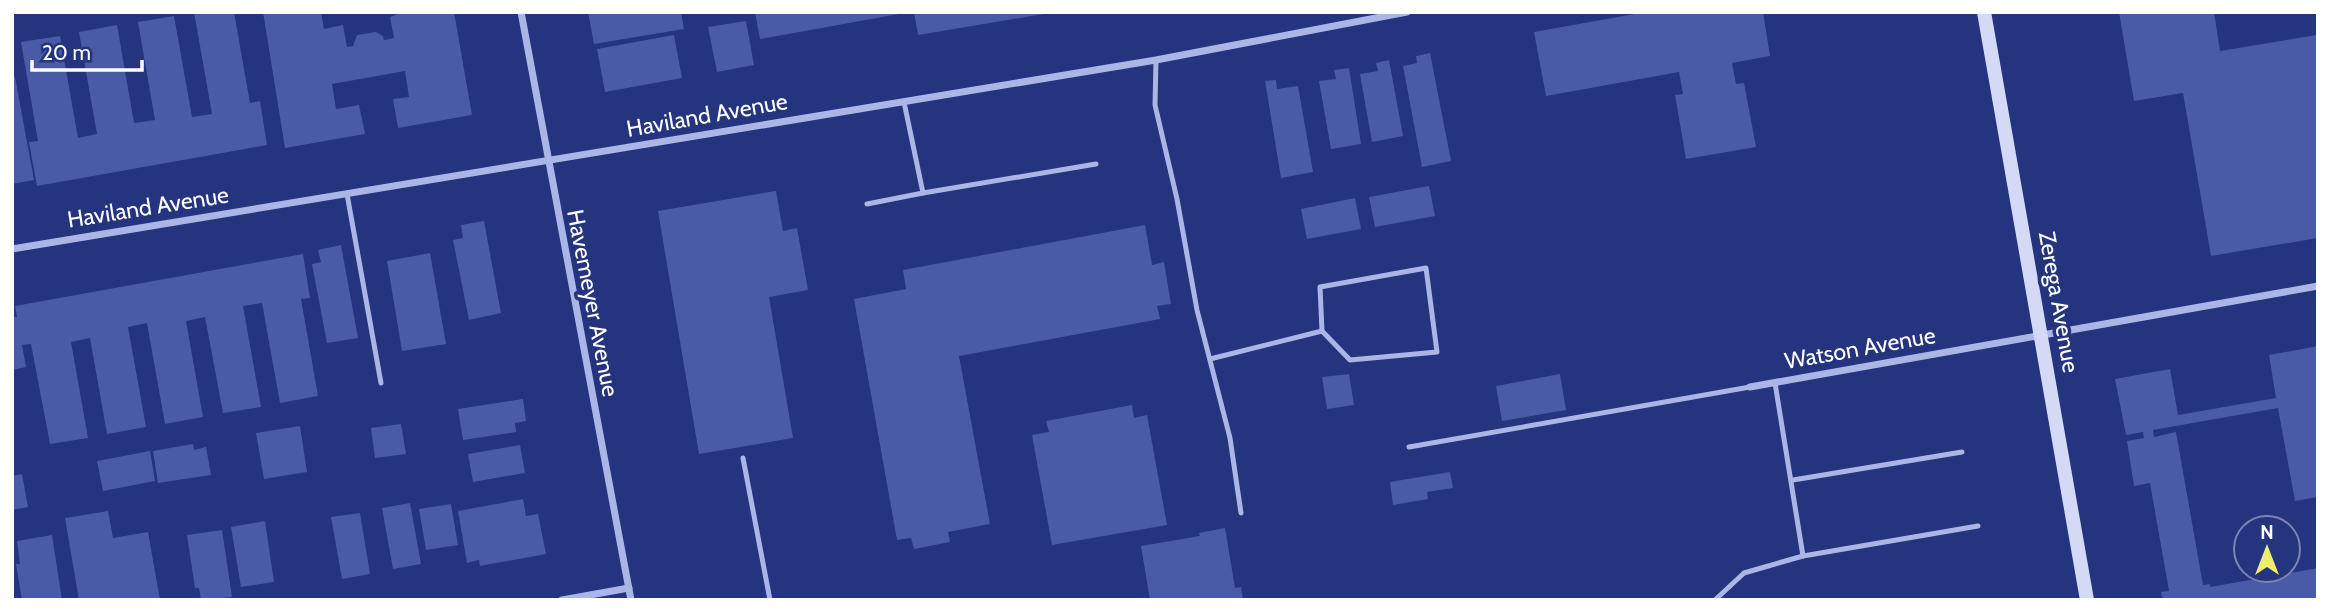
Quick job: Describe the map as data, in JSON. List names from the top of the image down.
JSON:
{
  "streets": {
    "main road": ["Zerega Avenue"],
    "street": ["Haviland Avenue", "Havemeyer Avenue", "Watson Avenue"]
  },
  "crossings": [
    ["Haviland Avenue", "Havemeyer Avenue"],
    ["Zerega Avenue", "Watson Avenue"]
  ],
  "scale_bar": "20 m",
  "north": "top"
}
